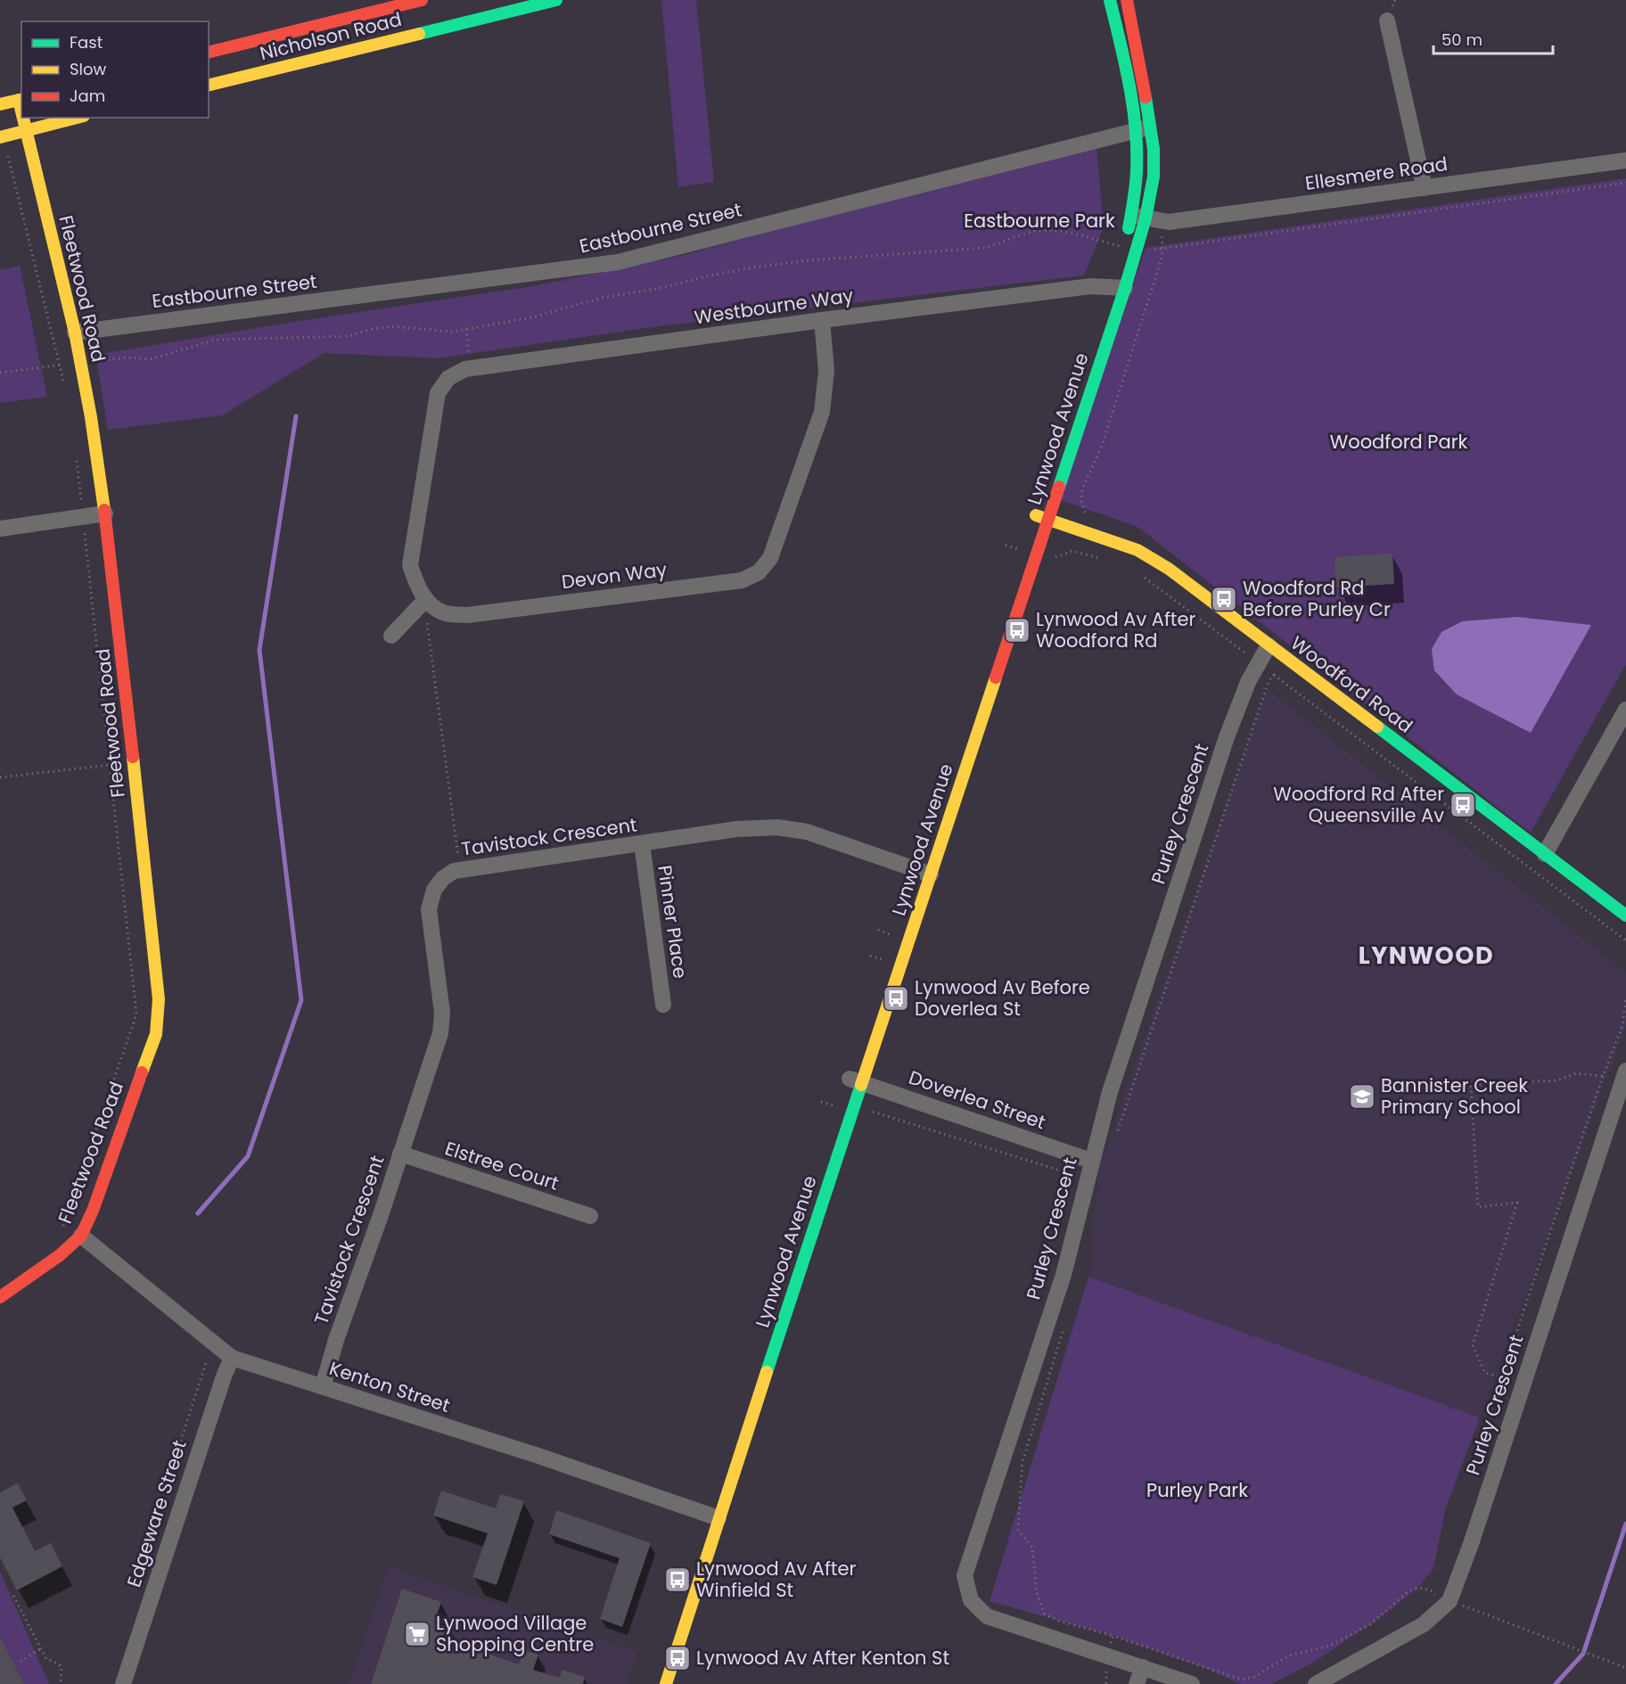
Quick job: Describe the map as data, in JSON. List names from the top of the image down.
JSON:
{
  "streets": {
    "street": [
      "Nicholson Road",
      "Ellesmere Road",
      "Eastbourne Street",
      "Fleetwood Road",
      "Westbourne Way",
      "Lynwood Avenue",
      "Devon Way",
      "Woodford Road",
      "Purley Crescent",
      "Tavistock Crescent",
      "Pinner Place",
      "Doverlea Street",
      "Elstree Court",
      "Kenton Street",
      "Edgeware Street"
    ]
  },
  "crossings": [
    ["Ellesmere Road", "Lynwood Avenue"],
    ["Eastbourne Street", "Fleetwood Road"],
    ["Eastbourne Street", "Lynwood Avenue"],
    ["Fleetwood Road", "Kenton Street"],
    ["Westbourne Way", "Lynwood Avenue"],
    ["Westbourne Way", "Devon Way"],
    ["Lynwood Avenue", "Woodford Road"],
    ["Lynwood Avenue", "Tavistock Crescent"],
    ["Lynwood Avenue", "Doverlea Street"],
    ["Lynwood Avenue", "Kenton Street"],
    ["Woodford Road", "Purley Crescent"],
    ["Purley Crescent", "Doverlea Street"],
    ["Tavistock Crescent", "Pinner Place"],
    ["Tavistock Crescent", "Elstree Court"],
    ["Tavistock Crescent", "Kenton Street"],
    ["Kenton Street", "Edgeware Street"]
  ],
  "districts": ["LYNWOOD"],
  "parks": ["Eastbourne Park", "Woodford Park", "Purley Park"],
  "places": {
    "bus stop": [
      "Woodford Rd Before Purley Cr",
      "Lynwood Av After Woodford Rd",
      "Woodford Rd After Queensville Av",
      "Lynwood Av Before Doverlea St",
      "Lynwood Av After Winfield St",
      "Lynwood Av After Kenton St"
    ],
    "school or university": ["Bannister Creek Primary School"],
    "supermarket": ["Lynwood Village Shopping Centre"]
  },
  "legend": ["Fast", "Slow", "Jam"],
  "scale_bar": "50 m"
}
